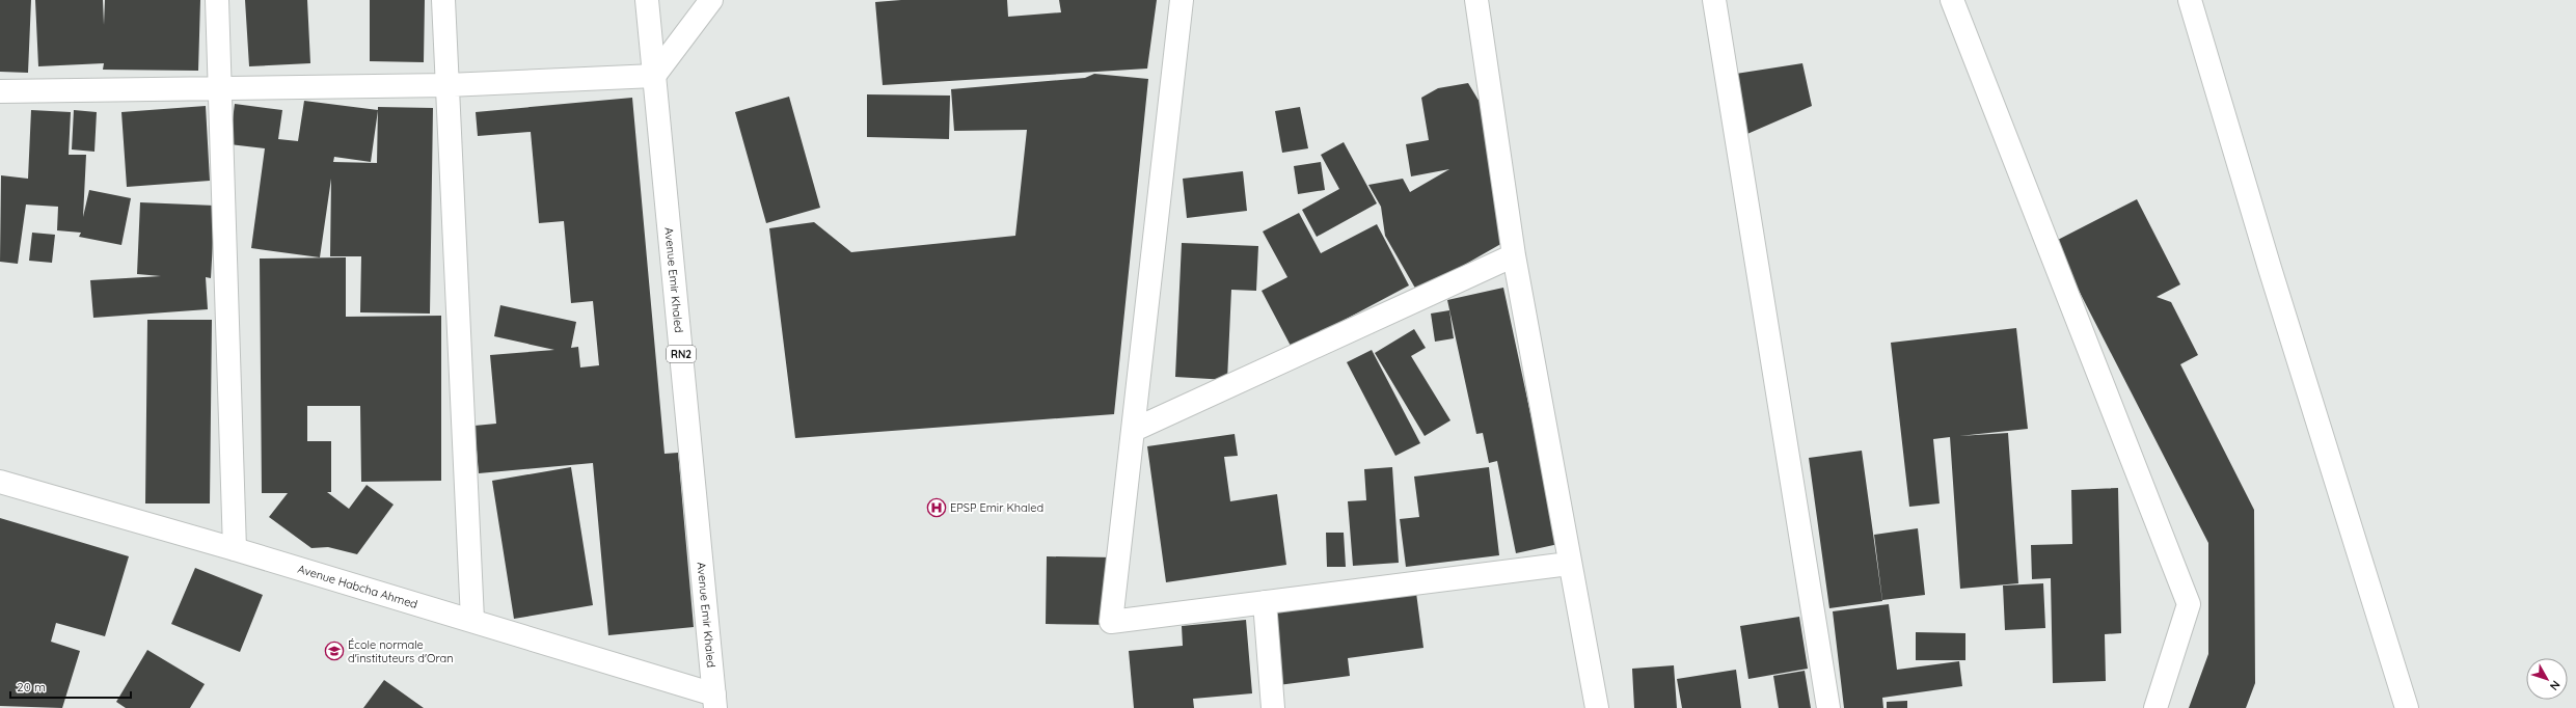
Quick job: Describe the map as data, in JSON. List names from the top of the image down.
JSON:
{
  "streets": {
    "street": ["Avenue Emir Khaled", "RN2", "Avenue Habcha Ahmed"]
  },
  "crossings": [
    ["Avenue Emir Khaled", "Avenue Habcha Ahmed"]
  ],
  "places": {
    "hospital": ["EPSP Emir Khaled"],
    "school or university": ["École normale d'instituteurs d'Oran"]
  },
  "scale_bar": "20 m",
  "north": "bottom right"
}
